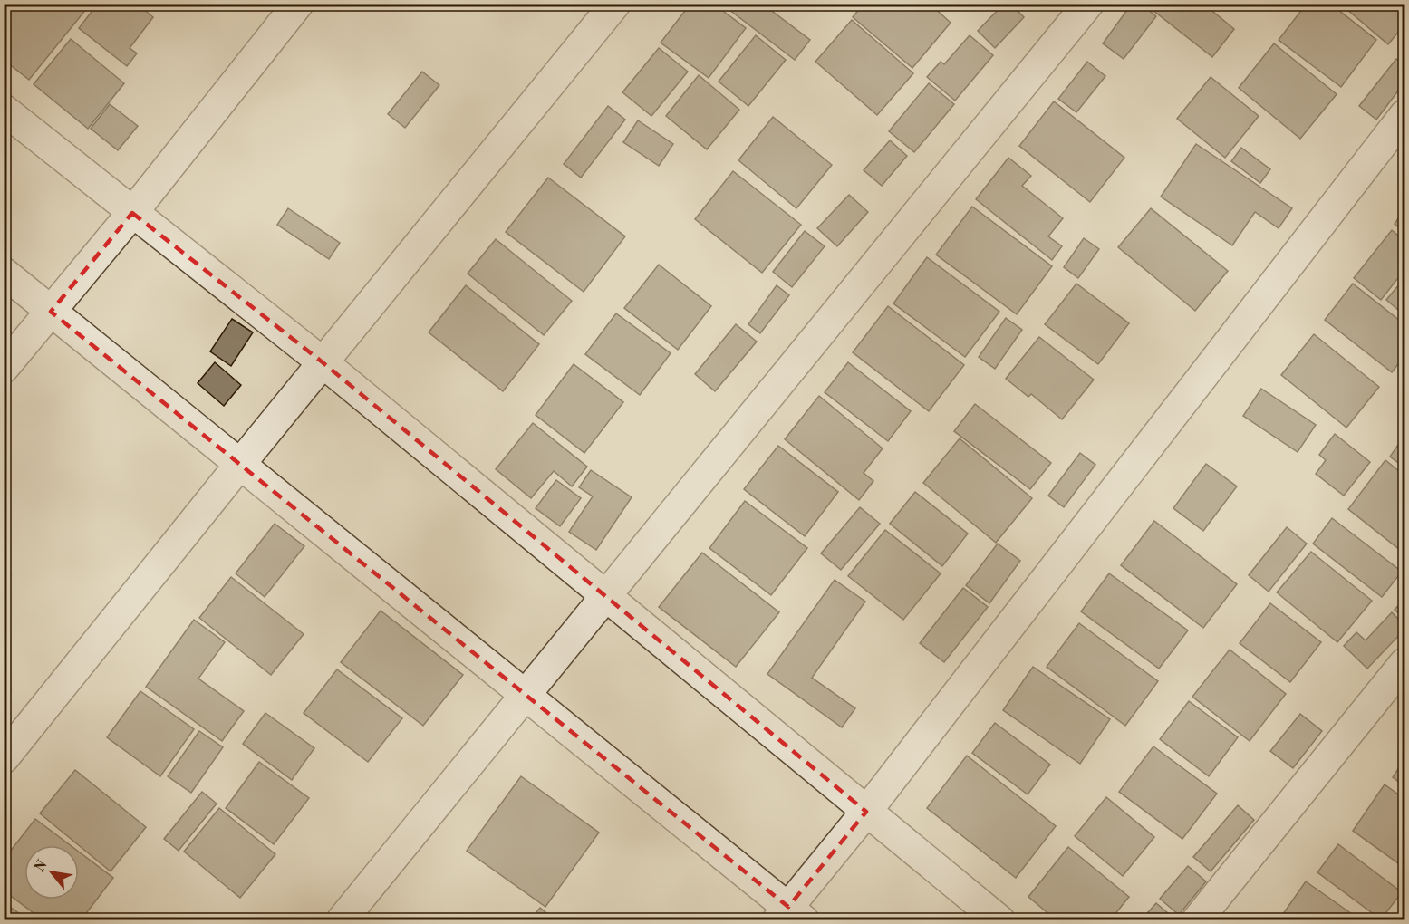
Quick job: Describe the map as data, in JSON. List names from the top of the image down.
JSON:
{
  "north": "top left"
}
